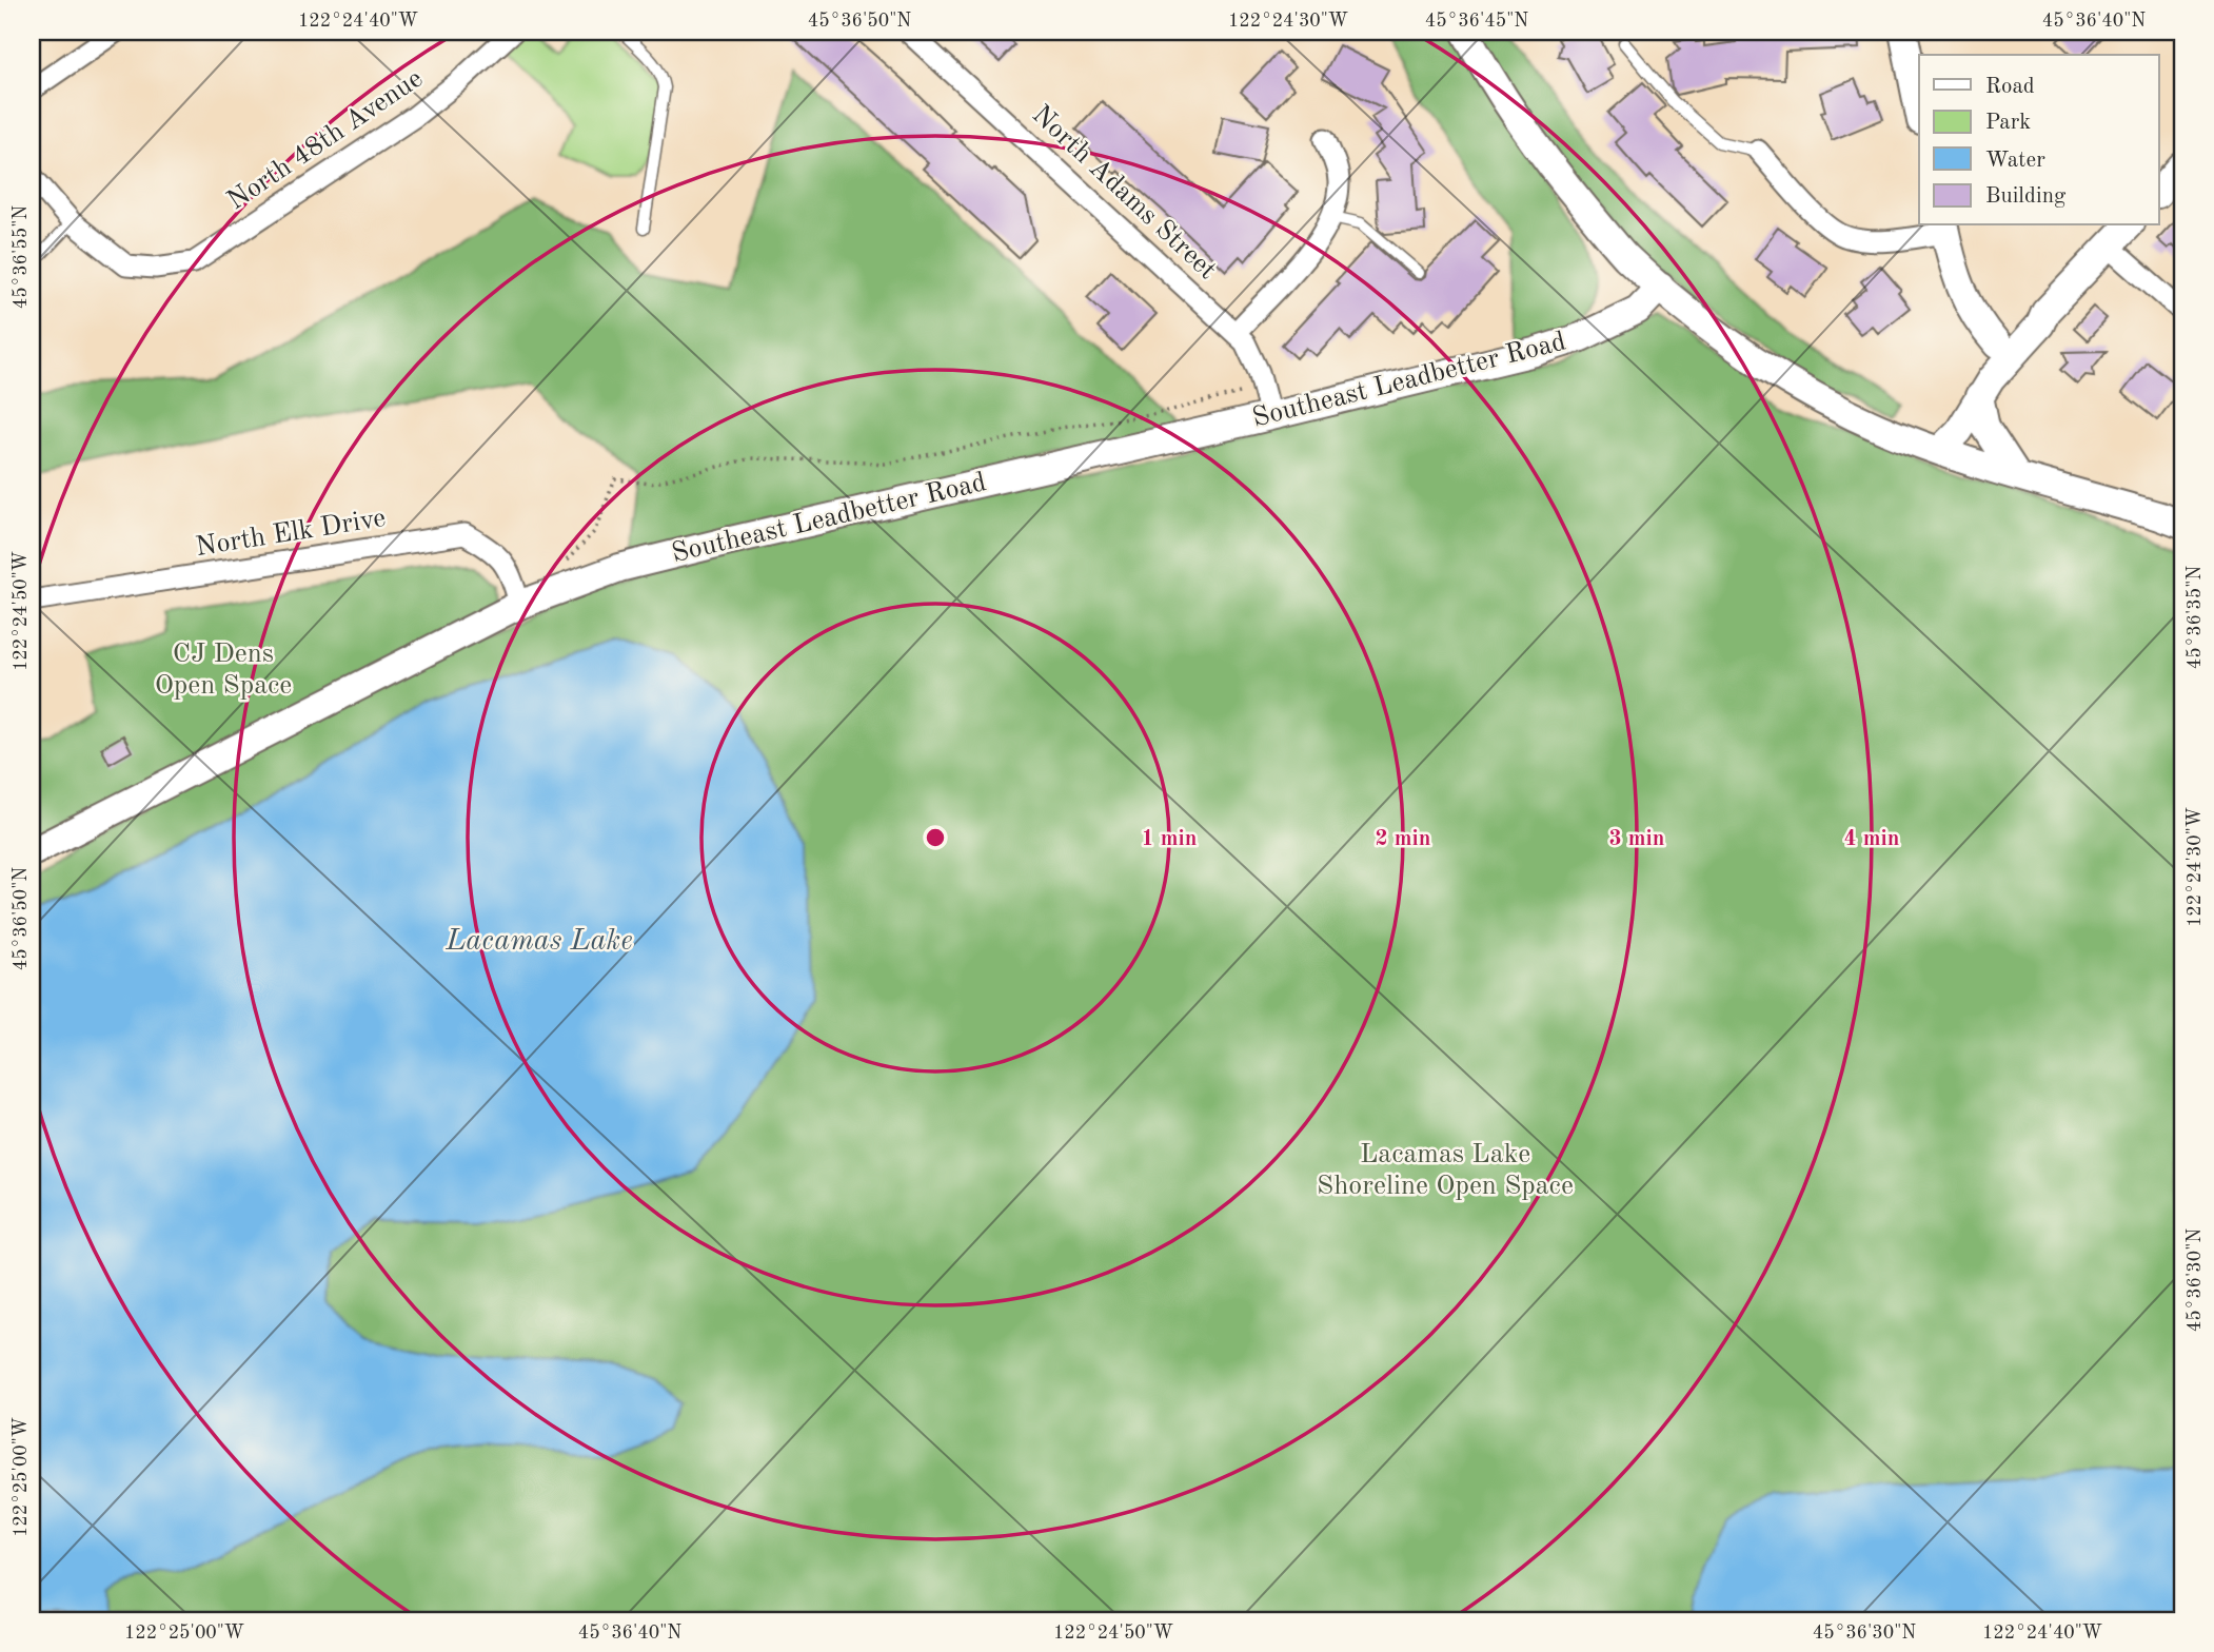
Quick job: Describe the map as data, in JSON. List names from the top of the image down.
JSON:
{
  "streets": {
    "street": [
      "North 48th Avenue",
      "North Adams Street",
      "Southeast Leadbetter Road",
      "North Elk Drive"
    ]
  },
  "crossings": [
    ["North Adams Street", "Southeast Leadbetter Road"],
    ["Southeast Leadbetter Road", "North Elk Drive"]
  ],
  "water": ["Lacamas Lake"],
  "parks": ["CJ Dens Open Space", "Lacamas Lake Shoreline Open Space"],
  "legend": [
    "Road",
    "Park",
    "Water",
    "Building"
  ],
  "coordinates": [
    "122°24'40\"W",
    "45°36'50\"N",
    "122°24'30\"W",
    "45°36'45\"N",
    "45°36'40\"N",
    "45°36'55\"N",
    "122°24'50\"W",
    "45°36'35\"N",
    "45°36'30\"N",
    "122°25'00\"W"
  ],
  "rings": [
    "1 min",
    "2 min",
    "3 min",
    "4 min"
  ]
}
